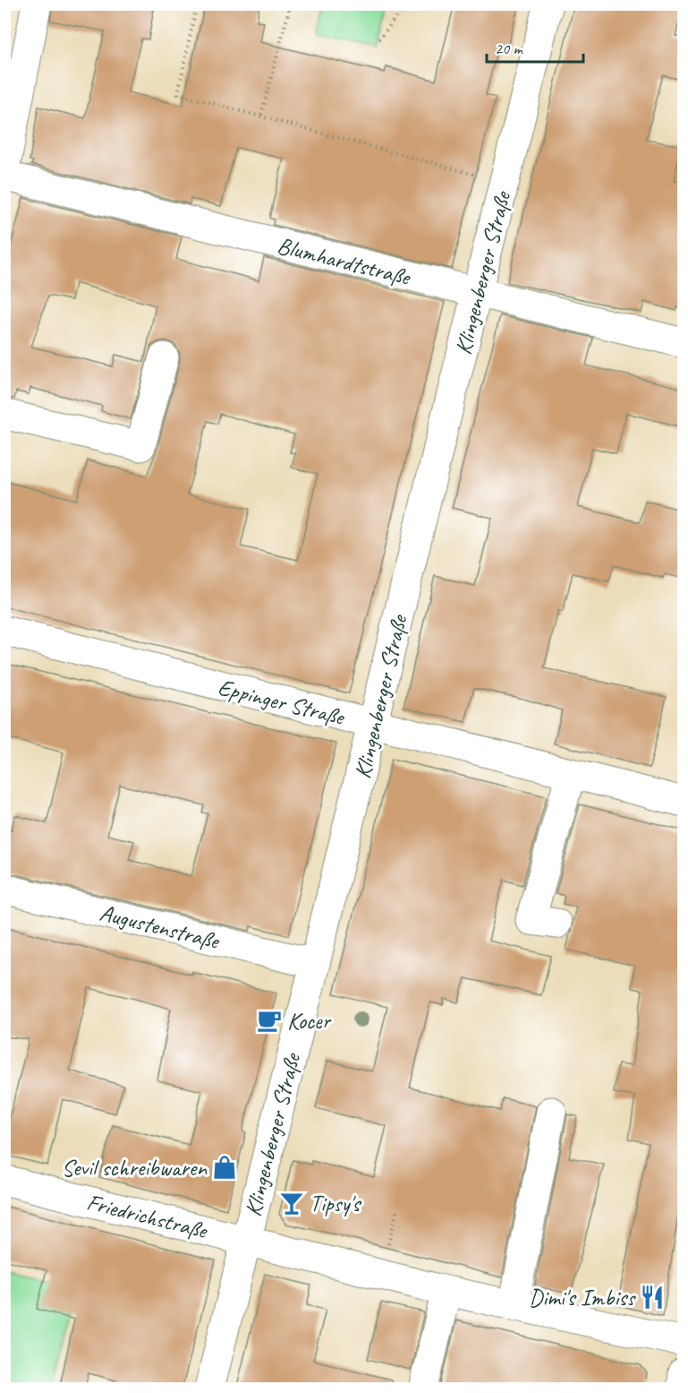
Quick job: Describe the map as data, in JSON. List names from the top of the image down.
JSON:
{
  "streets": {
    "street": [
      "Blumhardtstraße",
      "Klingenberger Straße",
      "Eppinger Straße",
      "Augustenstraße",
      "Friedrichstraße"
    ]
  },
  "crossings": [
    ["Blumhardtstraße", "Klingenberger Straße"],
    ["Klingenberger Straße", "Eppinger Straße"],
    ["Klingenberger Straße", "Augustenstraße"],
    ["Klingenberger Straße", "Friedrichstraße"]
  ],
  "places": {
    "cafe": ["Kocer"],
    "shop": ["Sevil schreibwaren"],
    "bar": ["Tipsy's"],
    "restaurant": ["Dimi's Imbiss"]
  },
  "scale_bar": "20 m"
}
